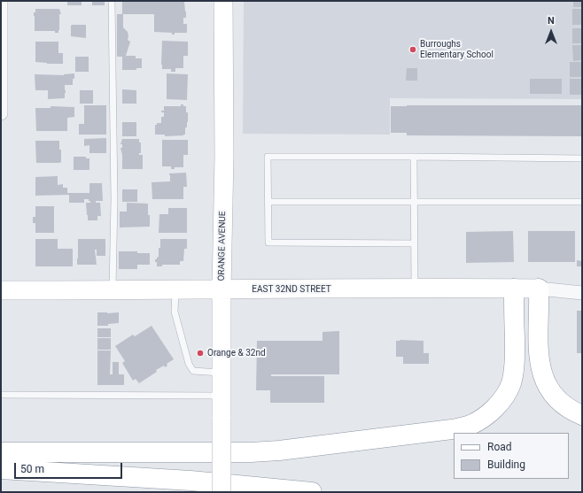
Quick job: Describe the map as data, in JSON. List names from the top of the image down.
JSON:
{
  "streets": {
    "main road": ["ORANGE AVENUE", "EAST 32ND STREET"]
  },
  "crossings": [
    ["ORANGE AVENUE", "EAST 32ND STREET"]
  ],
  "places": ["Burroughs Elementary School", "Orange & 32nd"],
  "legend": ["Road", "Building"],
  "scale_bar": "50 m",
  "north": "top"
}
